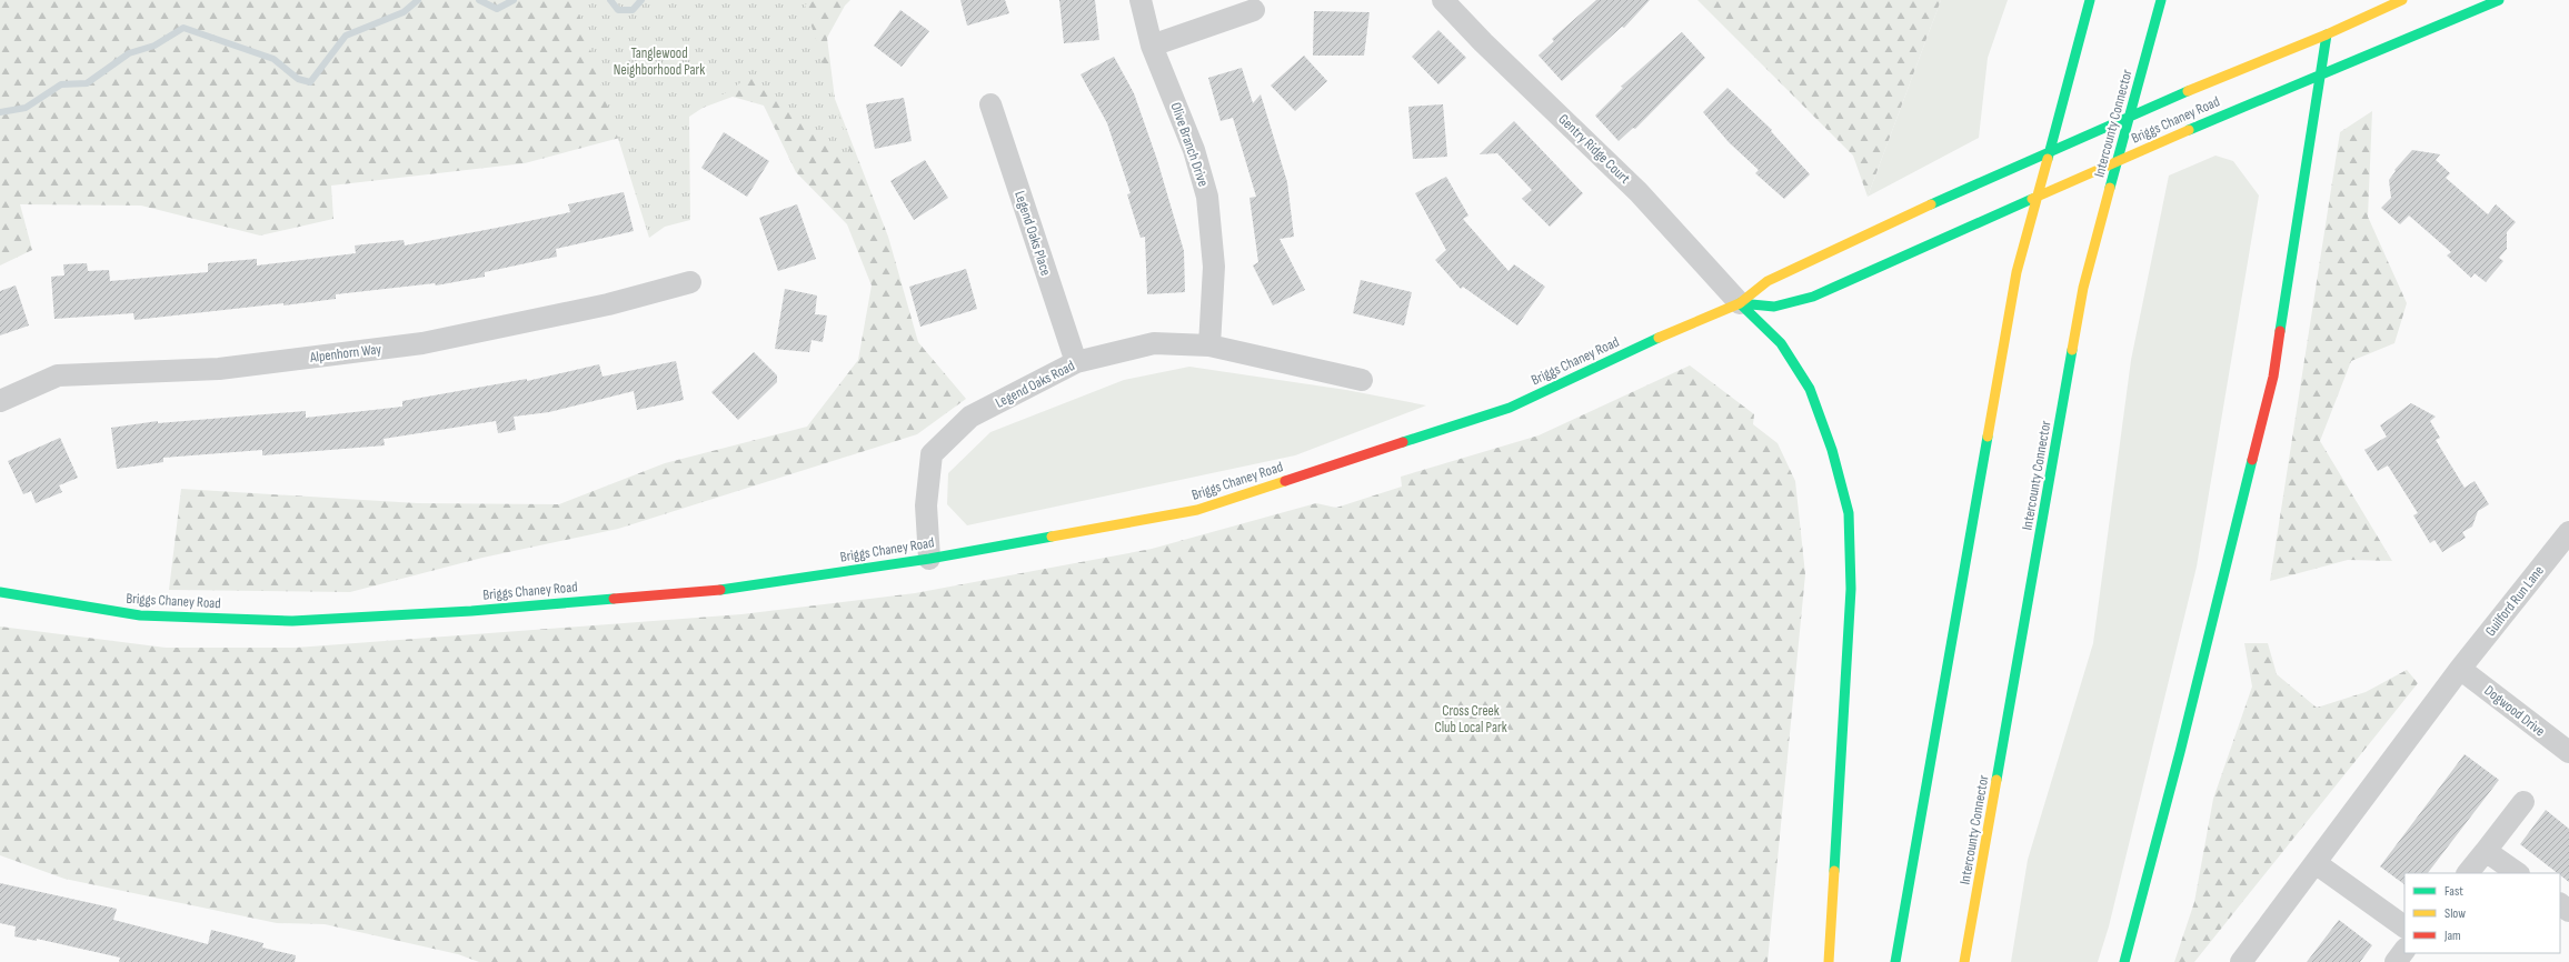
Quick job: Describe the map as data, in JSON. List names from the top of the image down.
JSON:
{
  "streets": {
    "main road": ["Briggs Chaney Road", "Intercounty Connector"],
    "street": [
      "Olive Branch Drive",
      "Gentry Ridge Court",
      "Legend Oaks Place",
      "Alpenhorn Way",
      "Legend Oaks Road",
      "Guilford Run Lane",
      "Dogwood Drive"
    ]
  },
  "crossings": [
    ["Briggs Chaney Road", "Gentry Ridge Court"],
    ["Briggs Chaney Road", "Legend Oaks Road"],
    ["Olive Branch Drive", "Legend Oaks Road"],
    ["Legend Oaks Place", "Legend Oaks Road"],
    ["Guilford Run Lane", "Dogwood Drive"]
  ],
  "parks": ["Tanglewood Neighborhood Park", "Cross Creek Club Local Park"],
  "legend": ["Fast", "Slow", "Jam"]
}
